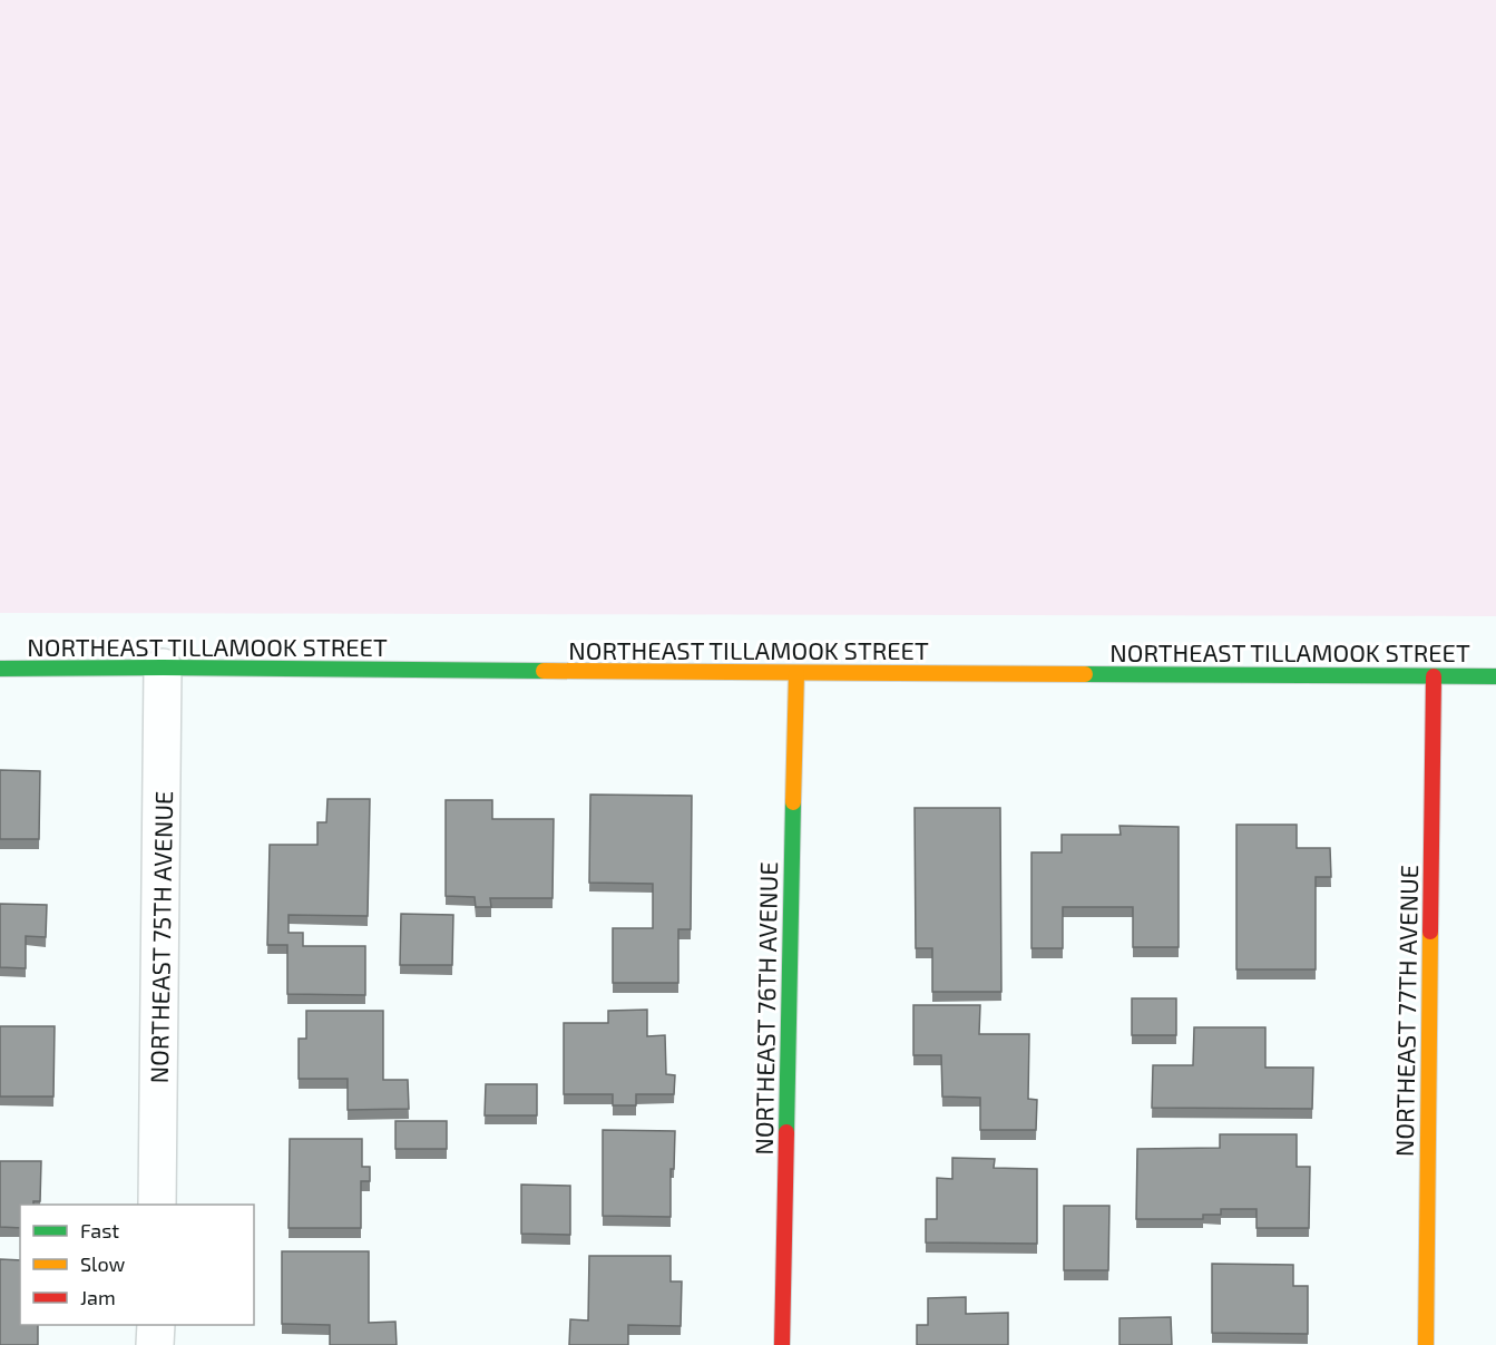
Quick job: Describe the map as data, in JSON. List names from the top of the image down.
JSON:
{
  "streets": {
    "street": [
      "NORTHEAST TILLAMOOK STREET",
      "NORTHEAST 75TH AVENUE",
      "NORTHEAST 76TH AVENUE",
      "NORTHEAST 77TH AVENUE"
    ]
  },
  "crossings": [
    ["NORTHEAST TILLAMOOK STREET", "NORTHEAST 75TH AVENUE"],
    ["NORTHEAST TILLAMOOK STREET", "NORTHEAST 76TH AVENUE"],
    ["NORTHEAST TILLAMOOK STREET", "NORTHEAST 77TH AVENUE"]
  ],
  "legend": ["Fast", "Slow", "Jam"]
}
